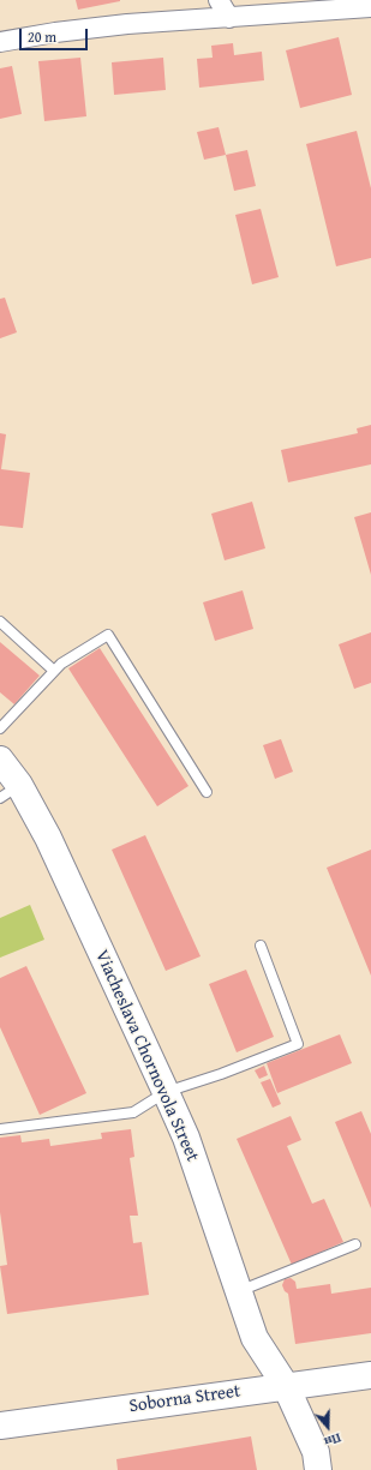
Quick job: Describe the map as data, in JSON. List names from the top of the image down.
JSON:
{
  "streets": {
    "main road": ["Viacheslava Chornovola Street", "Soborna Street"]
  },
  "crossings": [
    ["Viacheslava Chornovola Street", "Soborna Street"]
  ],
  "scale_bar": "20 m",
  "north": "bottom"
}
